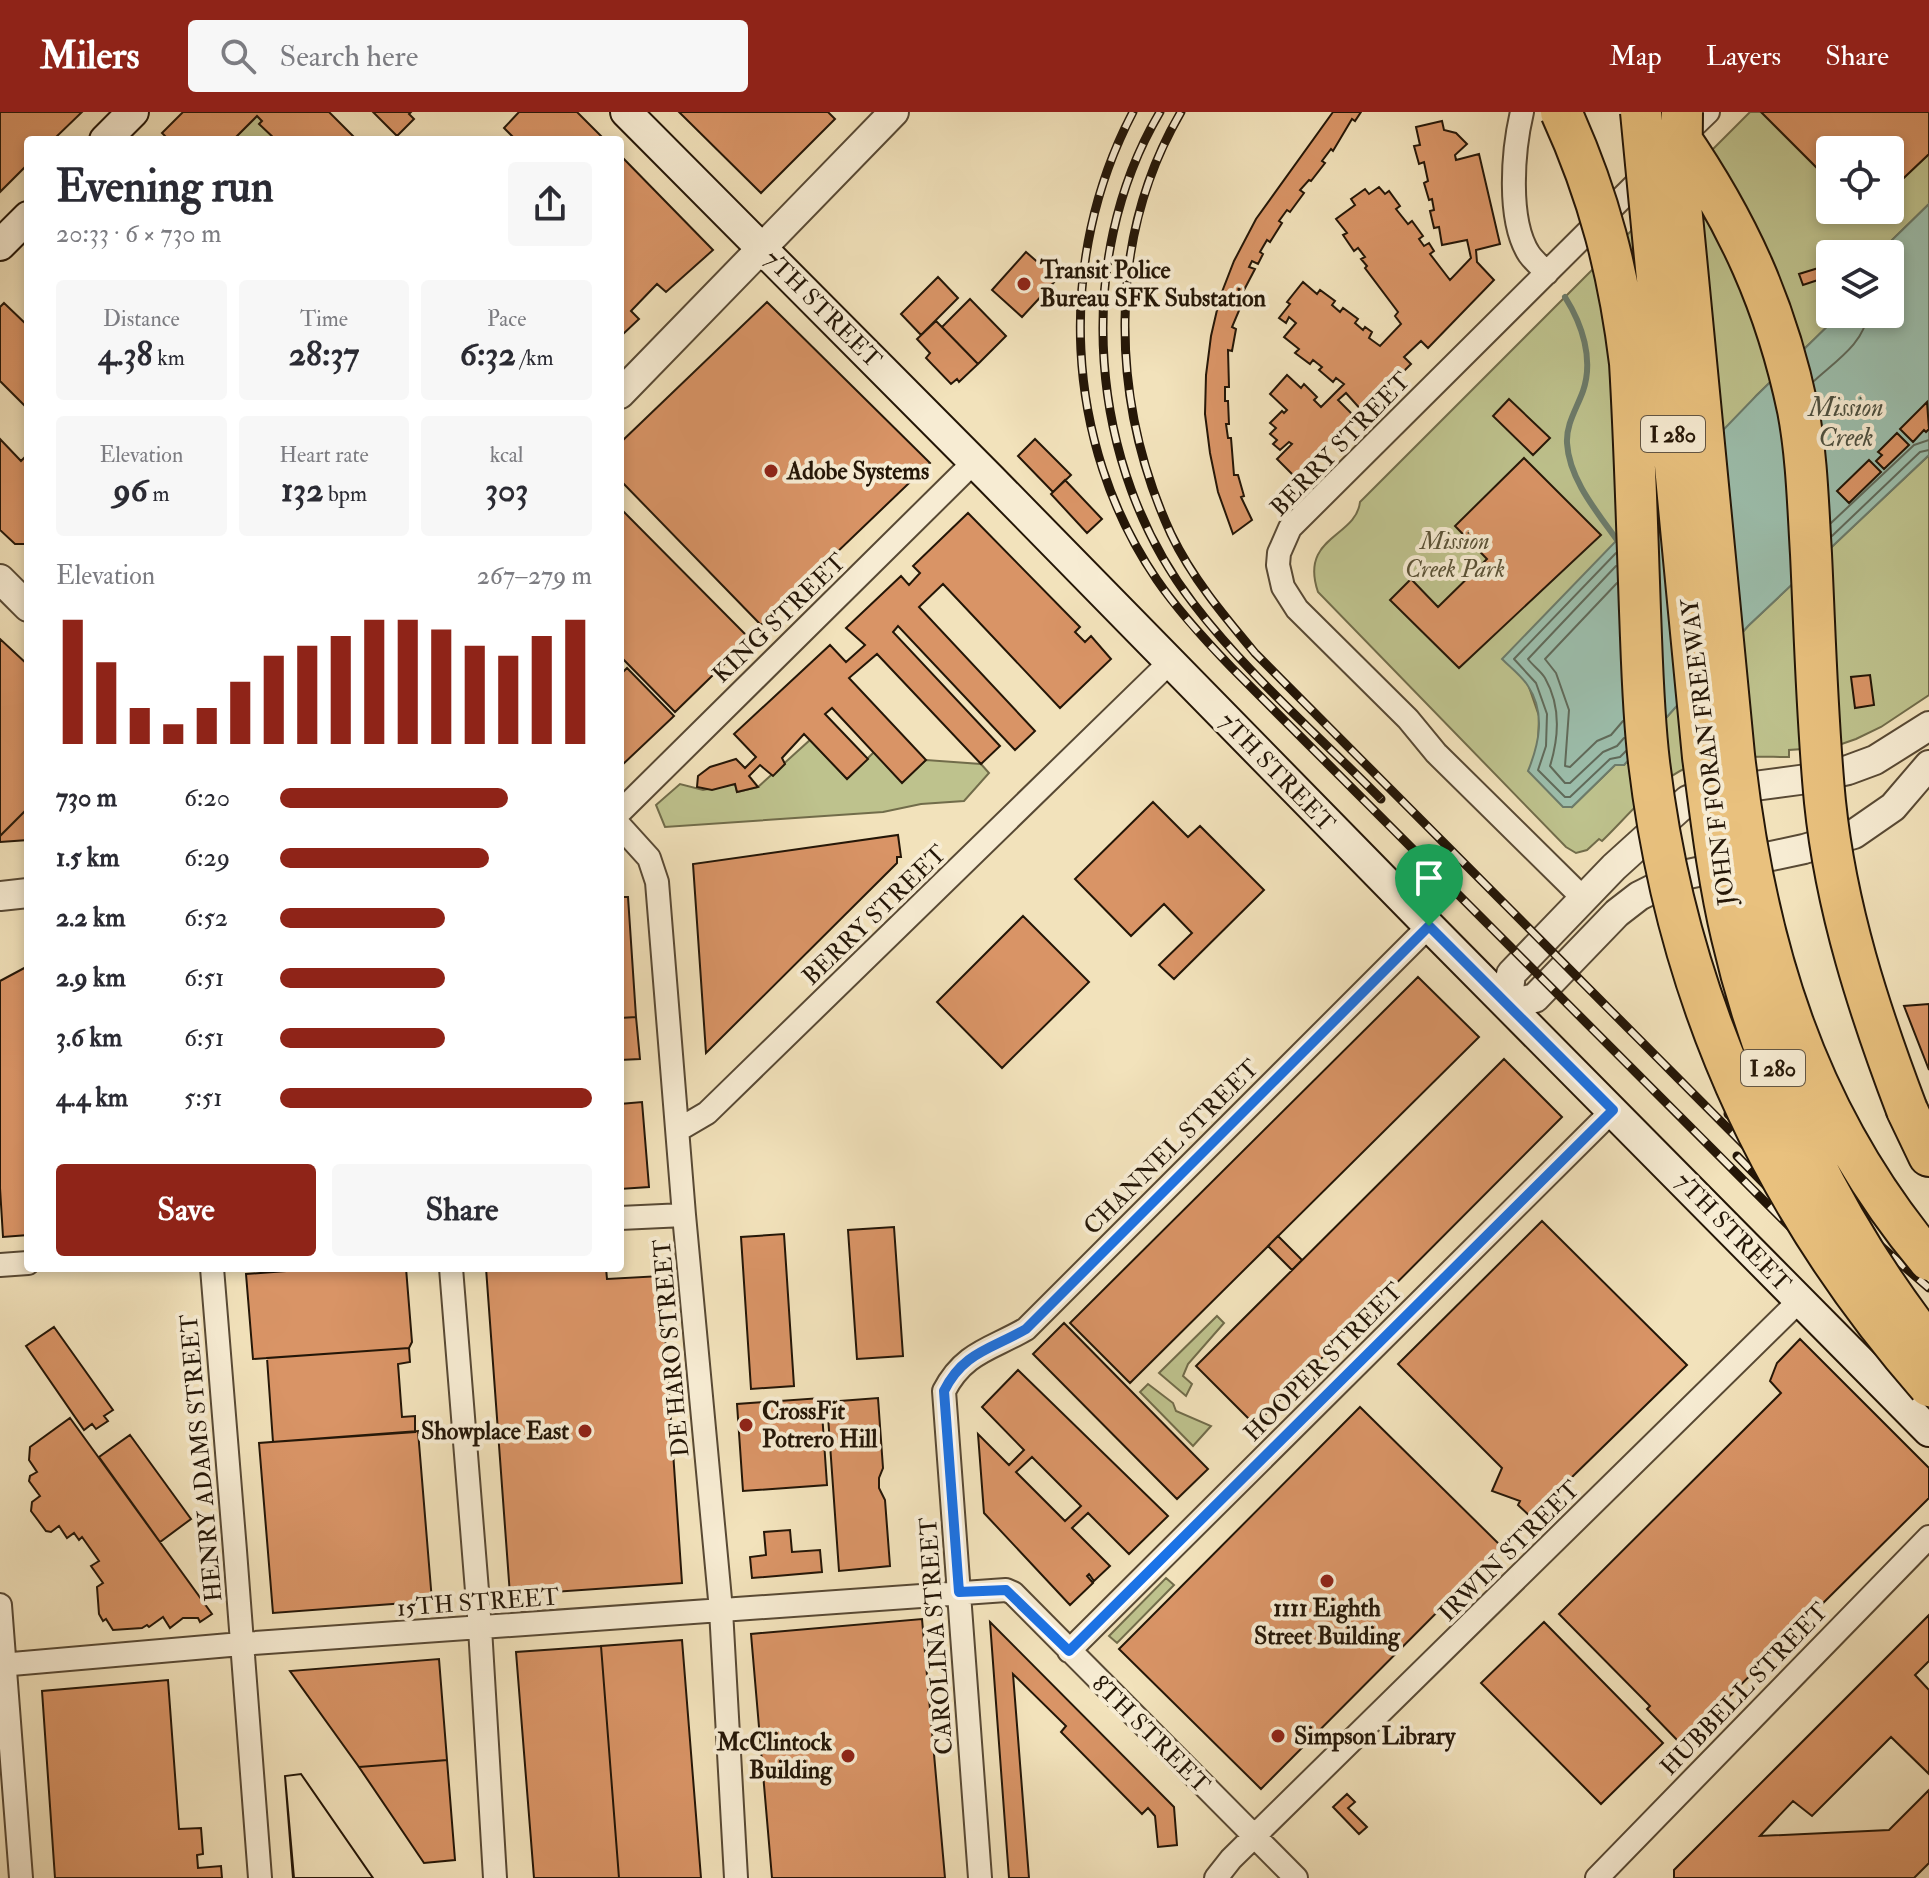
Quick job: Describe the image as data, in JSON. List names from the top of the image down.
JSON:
{
  "streets": {
    "highway": ["I 280", "JOHN F FORAN FREEWAY"],
    "main road": ["7TH STREET"],
    "street": [
      "BERRY STREET",
      "KING STREET",
      "CHANNEL STREET",
      "DE HARO STREET",
      "HOOPER STREET",
      "HENRY ADAMS STREET",
      "IRWIN STREET",
      "15TH STREET",
      "CAROLINA STREET",
      "HUBBELL STREET",
      "8TH STREET"
    ]
  },
  "crossings": [
    ["7TH STREET", "BERRY STREET"],
    ["7TH STREET", "KING STREET"],
    ["7TH STREET", "CHANNEL STREET"],
    ["7TH STREET", "HOOPER STREET"],
    ["7TH STREET", "IRWIN STREET"],
    ["BERRY STREET", "DE HARO STREET"],
    ["CHANNEL STREET", "CAROLINA STREET"],
    ["DE HARO STREET", "15TH STREET"],
    ["HOOPER STREET", "8TH STREET"],
    ["HENRY ADAMS STREET", "15TH STREET"],
    ["IRWIN STREET", "8TH STREET"],
    ["15TH STREET", "CAROLINA STREET"],
    ["15TH STREET", "8TH STREET"],
    ["CAROLINA STREET", "8TH STREET"]
  ],
  "water": ["Mission Creek"],
  "parks": ["Mission Creek Park"],
  "places": [
    "Transit Police Bureau SFK Substation",
    "Adobe Systems",
    "CrossFit Potrero Hill",
    "Showplace East",
    "1111 Eighth Street Building",
    "Simpson Library",
    "McClintock Building"
  ],
  "page": {
    "header": "Milers",
    "search": "Search here",
    "nav": ["Map", "Layers", "Share"],
    "heading": ["Evening run", "20:33 · 6 × 730 m"],
    "stats": [
      ["Distance", "4.38 km"],
      ["Time", "28:37"],
      ["Pace", "6:32 /km"],
      ["Elevation", "96 m"],
      ["Heart rate", "132 bpm"],
      ["kcal", "303"]
    ],
    "chart": ["Elevation", "267–279 m"],
    "list": [
      {
        "name": "730 m",
        "note": "6:20"
      },
      {
        "name": "1.5 km",
        "note": "6:29"
      },
      {
        "name": "2.2 km",
        "note": "6:52"
      },
      {
        "name": "2.9 km",
        "note": "6:51"
      },
      {
        "name": "3.6 km",
        "note": "6:51"
      },
      {
        "name": "4.4 km",
        "note": "5:51"
      }
    ],
    "buttons": ["Save", "Share"]
  }
}
